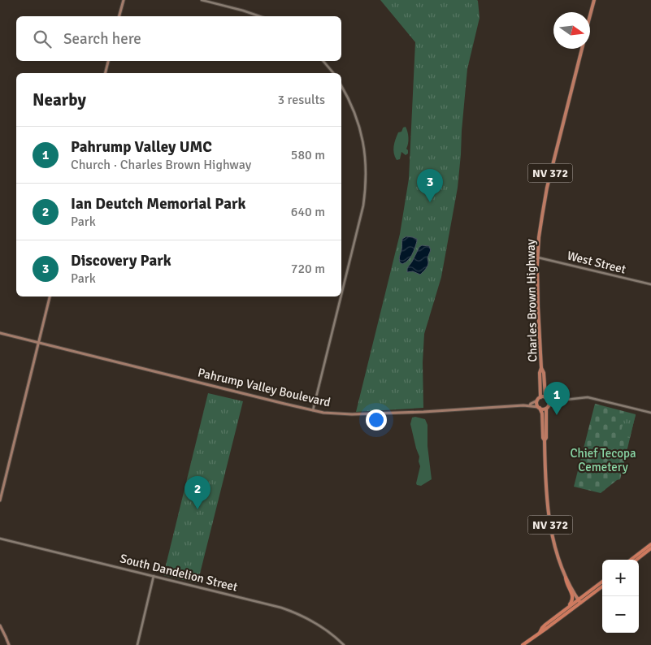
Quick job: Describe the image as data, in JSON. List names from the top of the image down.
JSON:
{
  "streets": {
    "main road": ["NV 372", "Charles Brown Highway", "Pahrump Valley Boulevard"],
    "street": ["West Street", "South Dandelion Street"]
  },
  "crossings": [
    ["NV 372", "Charles Brown Highway"],
    ["NV 372", "Pahrump Valley Boulevard"],
    ["West Street", "Charles Brown Highway"],
    ["Charles Brown Highway", "Pahrump Valley Boulevard"]
  ],
  "parks": ["Chief Tecopa Cemetery"],
  "north": "right",
  "page": {
    "search": "Search here",
    "heading": ["Nearby", "3 results"],
    "list": [
      {
        "mark": "1",
        "name": "Pahrump Valley UMC",
        "note": "Church · Charles Brown Highway",
        "value": "580 m"
      },
      {
        "mark": "2",
        "name": "Ian Deutch Memorial Park",
        "note": "Park",
        "value": "640 m"
      },
      {
        "mark": "3",
        "name": "Discovery Park",
        "note": "Park",
        "value": "720 m"
      }
    ],
    "pins": ["3", "1", "2"],
    "map_buttons": ["+", "−"]
  }
}
